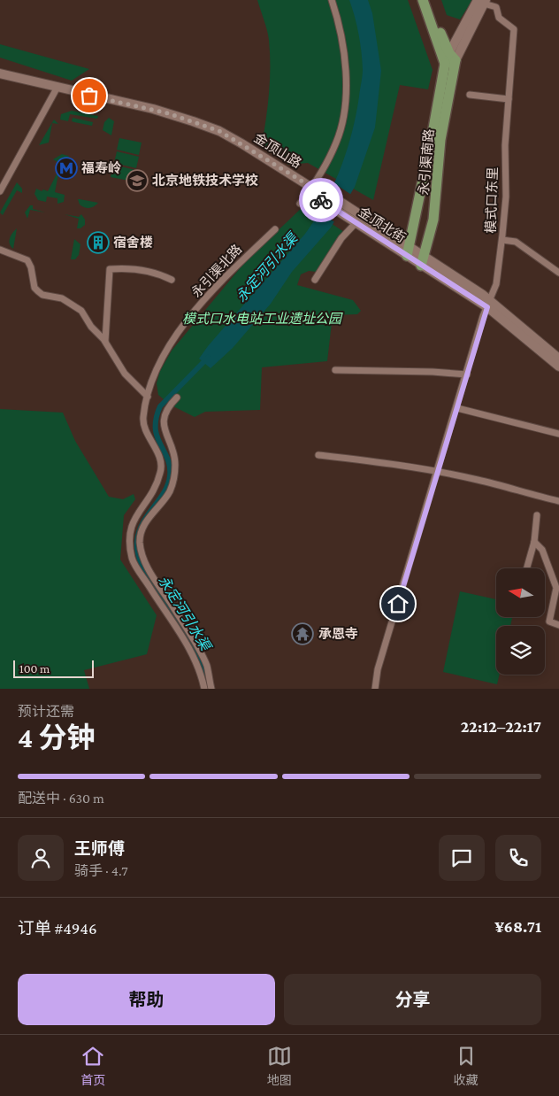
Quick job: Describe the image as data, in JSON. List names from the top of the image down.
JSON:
{
  "streets": {
    "main road": ["金顶山路", "永引渠南路", "金顶北街"],
    "street": ["模式口东里", "永引渠北路"]
  },
  "crossings": [
    ["金顶山路", "金顶北街"],
    ["永引渠南路", "金顶北街"],
    ["模式口东里", "金顶北街"]
  ],
  "water": ["永定河引水渠"],
  "parks": ["模式口水电站工业遗址公园"],
  "places": {
    "metro station": ["福寿岭"],
    "school or university": ["北京地铁技术学校"],
    "building": ["宿舍楼"],
    "temple": ["承恩寺"]
  },
  "scale_bar": "100 m",
  "north": "left",
  "page": {
    "scale": "100 m",
    "heading": ["4 分钟", "预计还需", "22:12–22:17"],
    "panel": [
      "王师傅",
      "骑手 · 4.7",
      "订单 #4946",
      "¥68.71"
    ],
    "bar": "配送中 · 630 m",
    "buttons": ["帮助", "分享"],
    "tabs": ["首页", "地图", "收藏"]
  }
}
